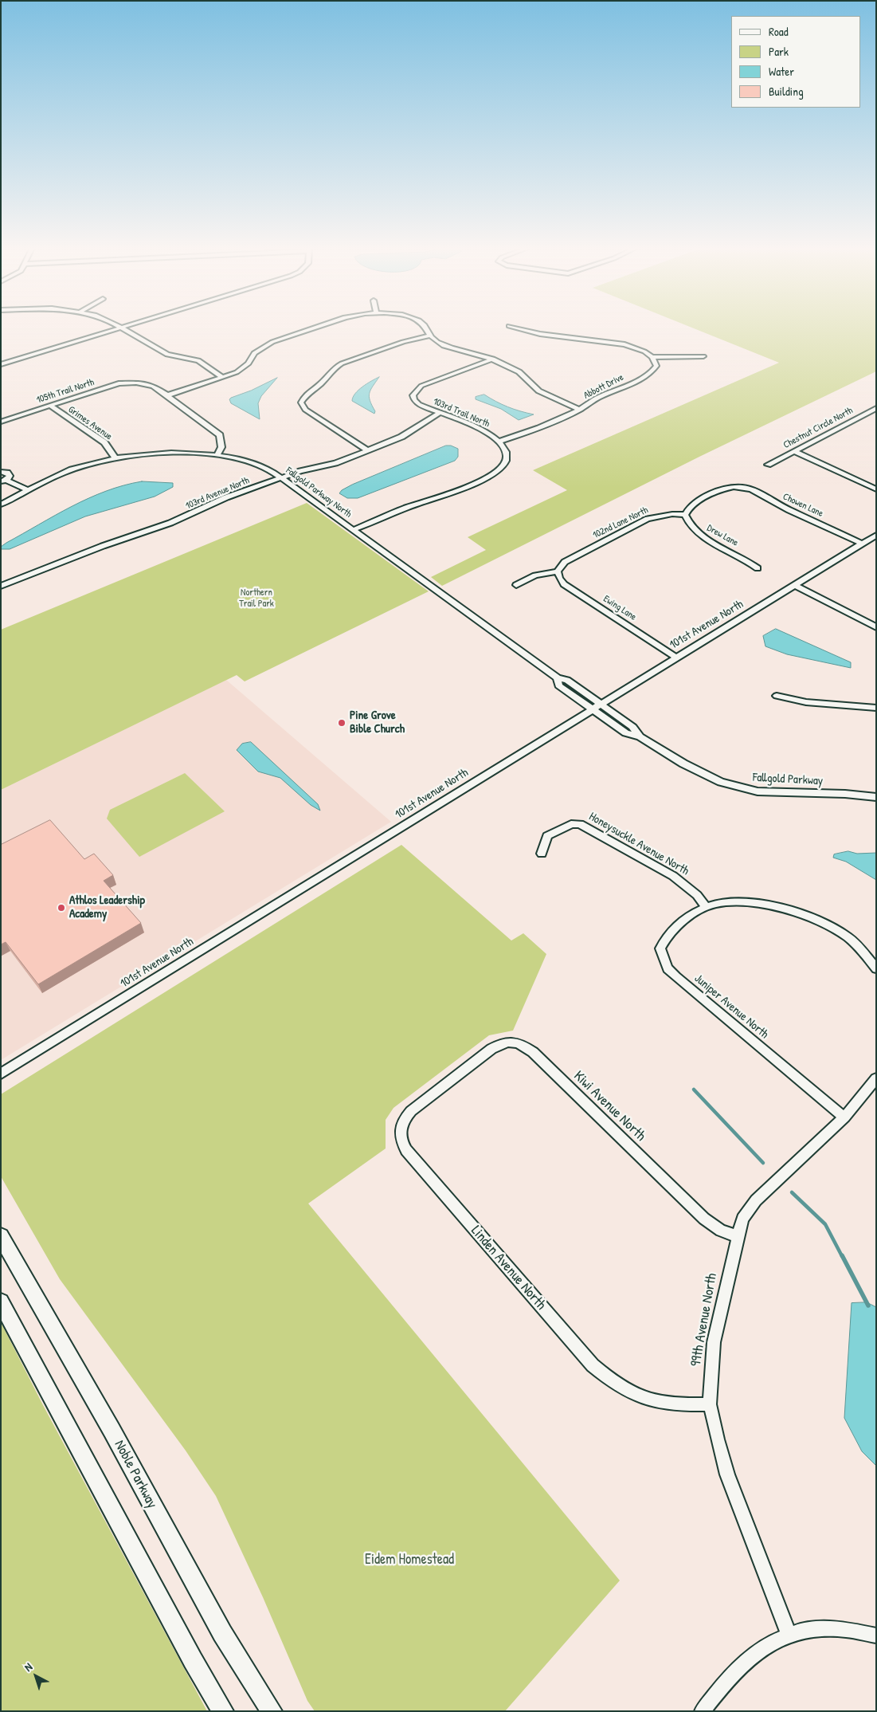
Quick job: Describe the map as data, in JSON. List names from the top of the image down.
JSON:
{
  "streets": {
    "main road": ["Noble Parkway"],
    "street": [
      "Abbott Drive",
      "105th Trail North",
      "103rd Trail North",
      "Grimes Avenue",
      "Chestnut Circle North",
      "Fallgold Parkway North",
      "103rd Avenue North",
      "Chowen Lane",
      "102nd Lane North",
      "Drew Lane",
      "Ewing Lane",
      "101st Avenue North",
      "Fallgold Parkway",
      "Honeysuckle Avenue North",
      "Juniper Avenue North",
      "Kiwi Avenue North",
      "Linden Avenue North",
      "99th Avenue North"
    ]
  },
  "crossings": [
    ["Abbott Drive", "103rd Trail North"],
    ["105th Trail North", "Grimes Avenue"],
    ["103rd Trail North", "Fallgold Parkway North"],
    ["103rd Trail North", "103rd Avenue North"],
    ["Grimes Avenue", "Fallgold Parkway North"],
    ["Fallgold Parkway North", "103rd Avenue North"],
    ["Fallgold Parkway North", "101st Avenue North"],
    ["Fallgold Parkway North", "Fallgold Parkway"],
    ["Chowen Lane", "102nd Lane North"],
    ["Chowen Lane", "Drew Lane"],
    ["Chowen Lane", "101st Avenue North"],
    ["102nd Lane North", "Drew Lane"],
    ["102nd Lane North", "Ewing Lane"],
    ["Ewing Lane", "101st Avenue North"],
    ["Honeysuckle Avenue North", "Juniper Avenue North"],
    ["Juniper Avenue North", "99th Avenue North"],
    ["Kiwi Avenue North", "Linden Avenue North"],
    ["Kiwi Avenue North", "99th Avenue North"],
    ["Linden Avenue North", "99th Avenue North"]
  ],
  "parks": ["Northern Trail Park", "Eidem Homestead"],
  "places": ["Pine Grove Bible Church", "Athlos Leadership Academy"],
  "legend": [
    "Road",
    "Park",
    "Water",
    "Building"
  ],
  "north": "top left"
}
